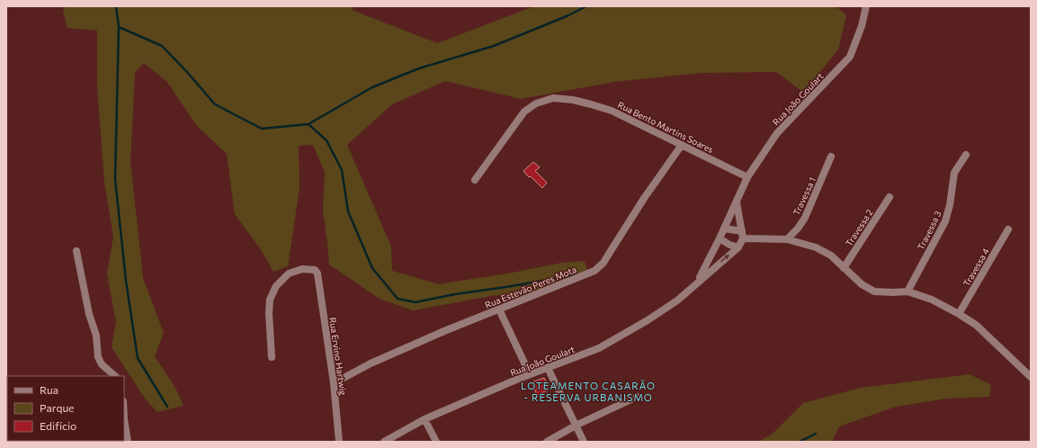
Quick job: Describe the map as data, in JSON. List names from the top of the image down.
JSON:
{
  "streets": {
    "street": [
      "Rua João Goulart",
      "Rua Bento Martins Soares",
      "Travessa 1",
      "Travessa 2",
      "Travessa 3",
      "Travessa 4",
      "Rua Estevão Peres Mota",
      "Rua Ervino Hartwig"
    ]
  },
  "crossings": [
    ["Rua João Goulart", "Rua Bento Martins Soares"],
    ["Rua Bento Martins Soares", "Rua Estevão Peres Mota"],
    ["Rua Estevão Peres Mota", "Rua Ervino Hartwig"]
  ],
  "districts": ["LOTEAMENTO CASARÃO - RESERVA URBANISMO"],
  "legend": ["Rua", "Parque", "Edifício"]
}
